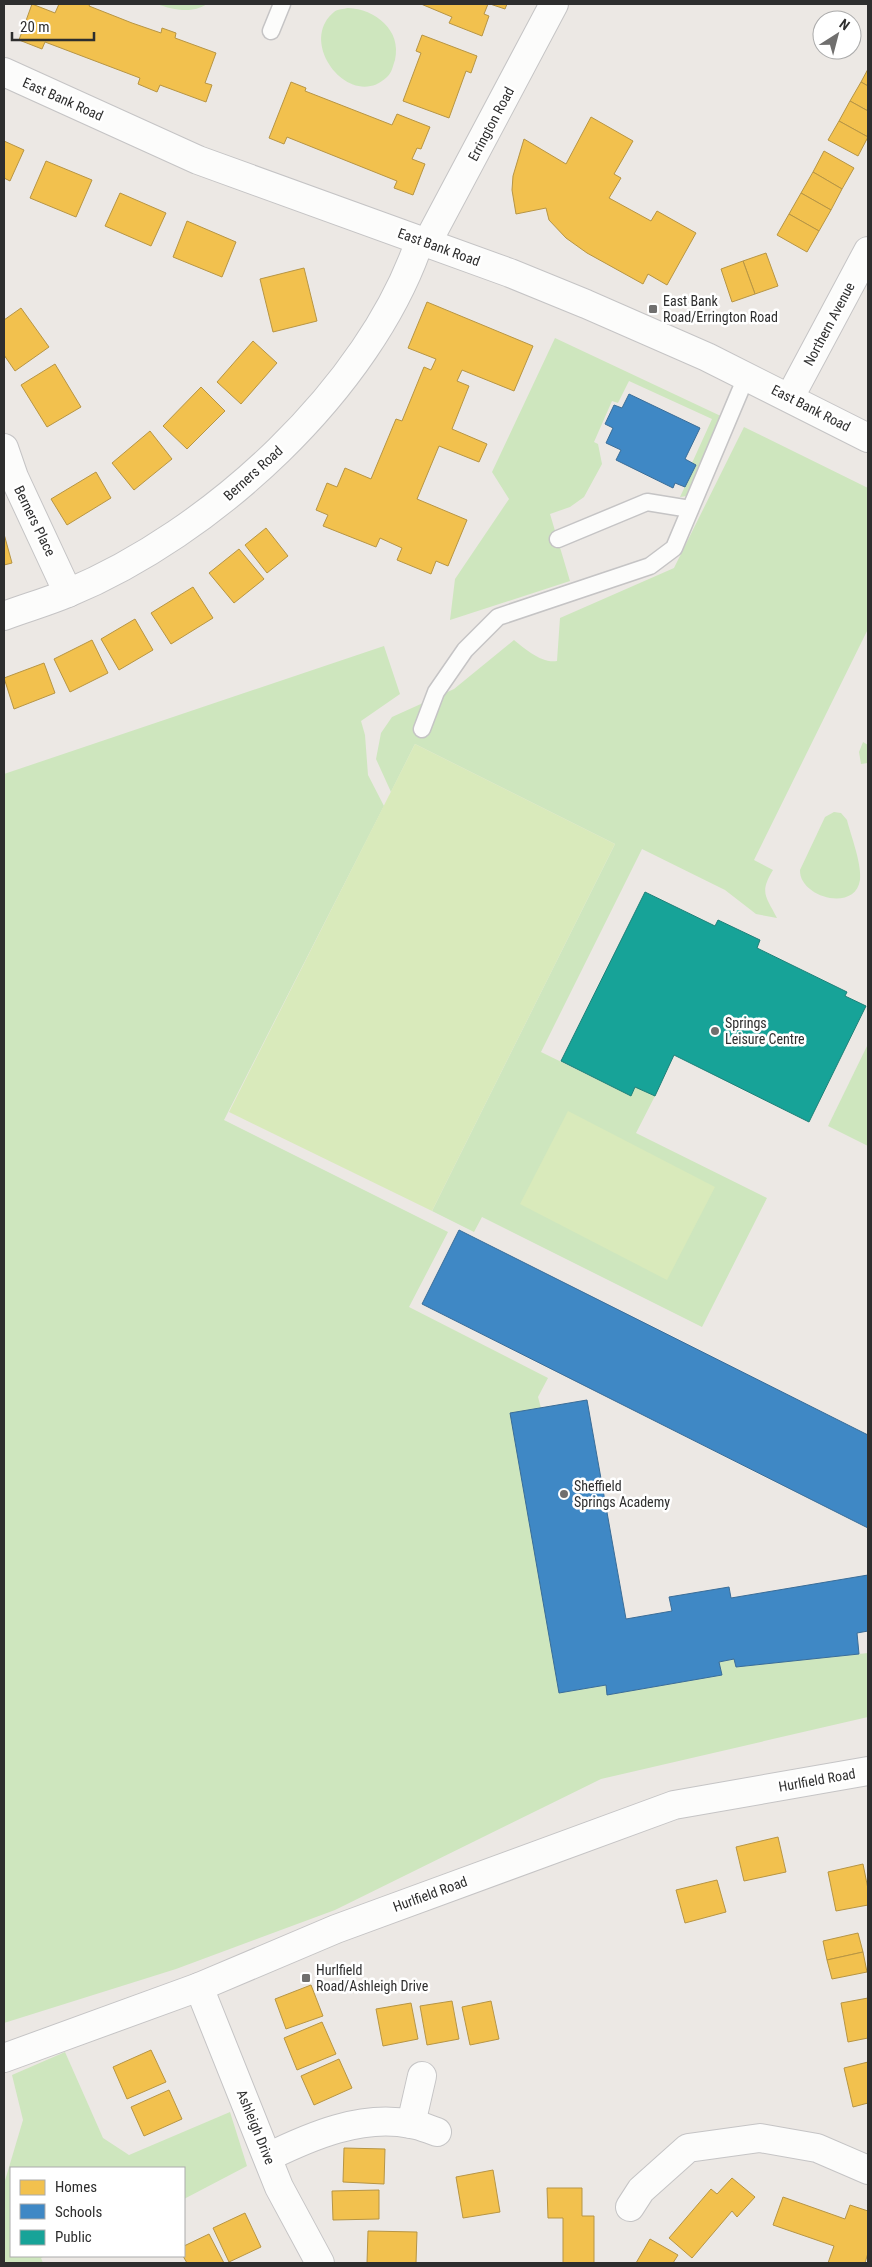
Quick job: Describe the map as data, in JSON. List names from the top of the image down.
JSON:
{
  "streets": {
    "street": [
      "East Bank Road",
      "Errington Road",
      "Northern Avenue",
      "Berners Road",
      "Berners Place",
      "Hurlfield Road",
      "Ashleigh Drive"
    ]
  },
  "crossings": [
    ["East Bank Road", "Errington Road"],
    ["East Bank Road", "Northern Avenue"],
    ["East Bank Road", "Berners Road"],
    ["Errington Road", "Berners Road"],
    ["Berners Road", "Berners Place"],
    ["Hurlfield Road", "Ashleigh Drive"]
  ],
  "places": {
    "transit": ["East Bank Road/Errington Road", "Hurlfield Road/Ashleigh Drive"],
    "other": ["Springs Leisure Centre", "Sheffield Springs Academy"]
  },
  "legend": ["Homes", "Schools", "Public"],
  "scale_bar": "20 m",
  "north": "top right"
}
